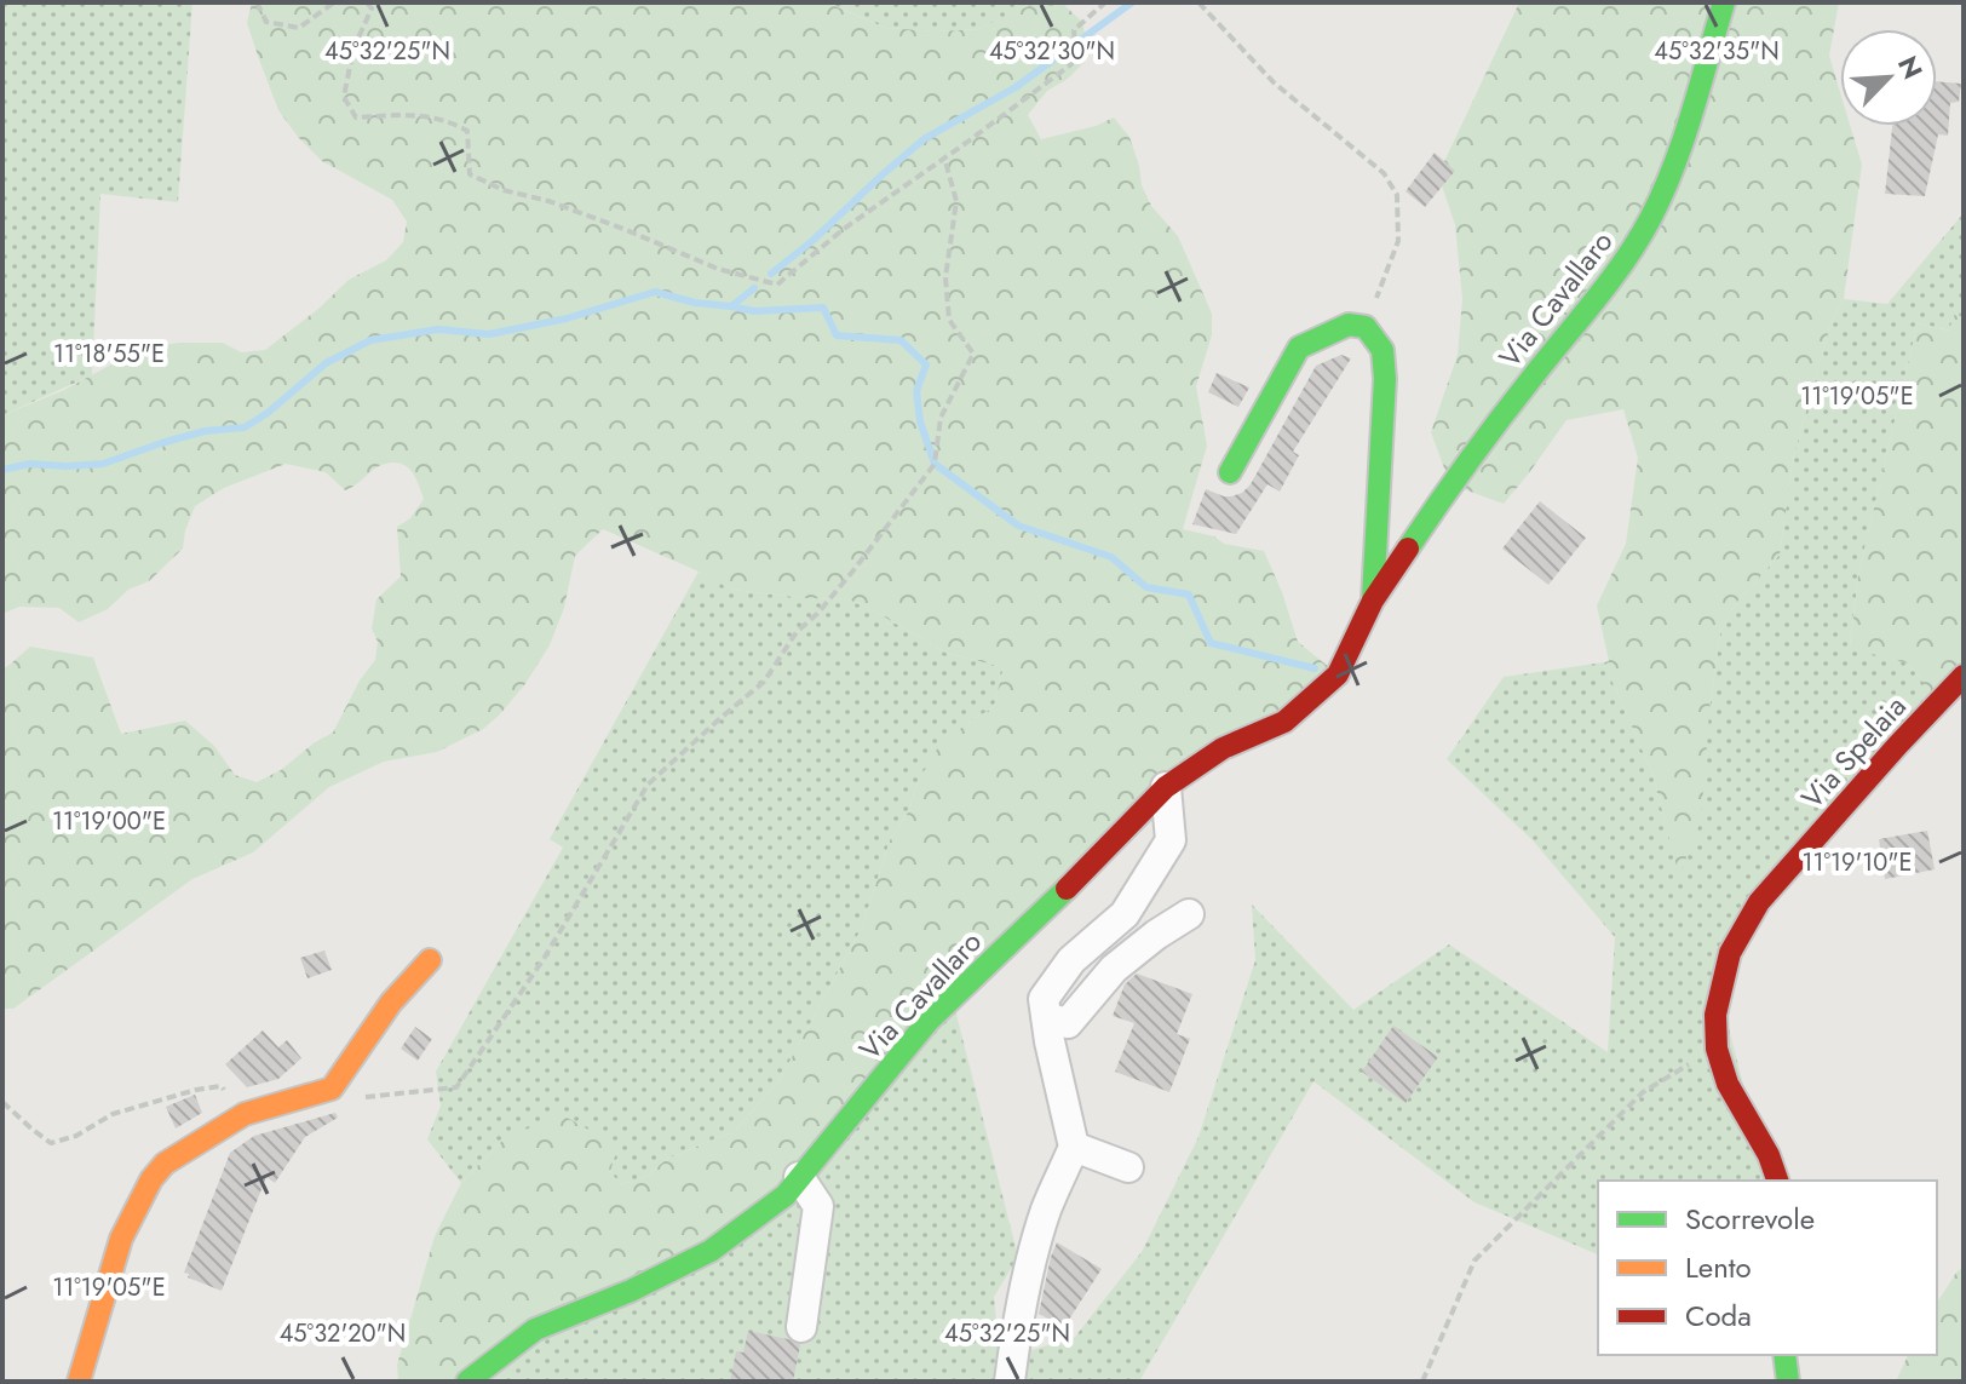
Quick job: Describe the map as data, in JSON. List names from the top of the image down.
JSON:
{
  "streets": {
    "street": ["Via Cavallaro", "Via Spelaia"]
  },
  "legend": ["Scorrevole", "Lento", "Coda"],
  "north": "top right",
  "coordinates": [
    "45°32'25\"N",
    "45°32'30\"N",
    "45°32'35\"N",
    "11°18'55\"E",
    "11°19'05\"E",
    "11°19'00\"E",
    "11°19'10\"E",
    "45°32'20\"N"
  ]
}
